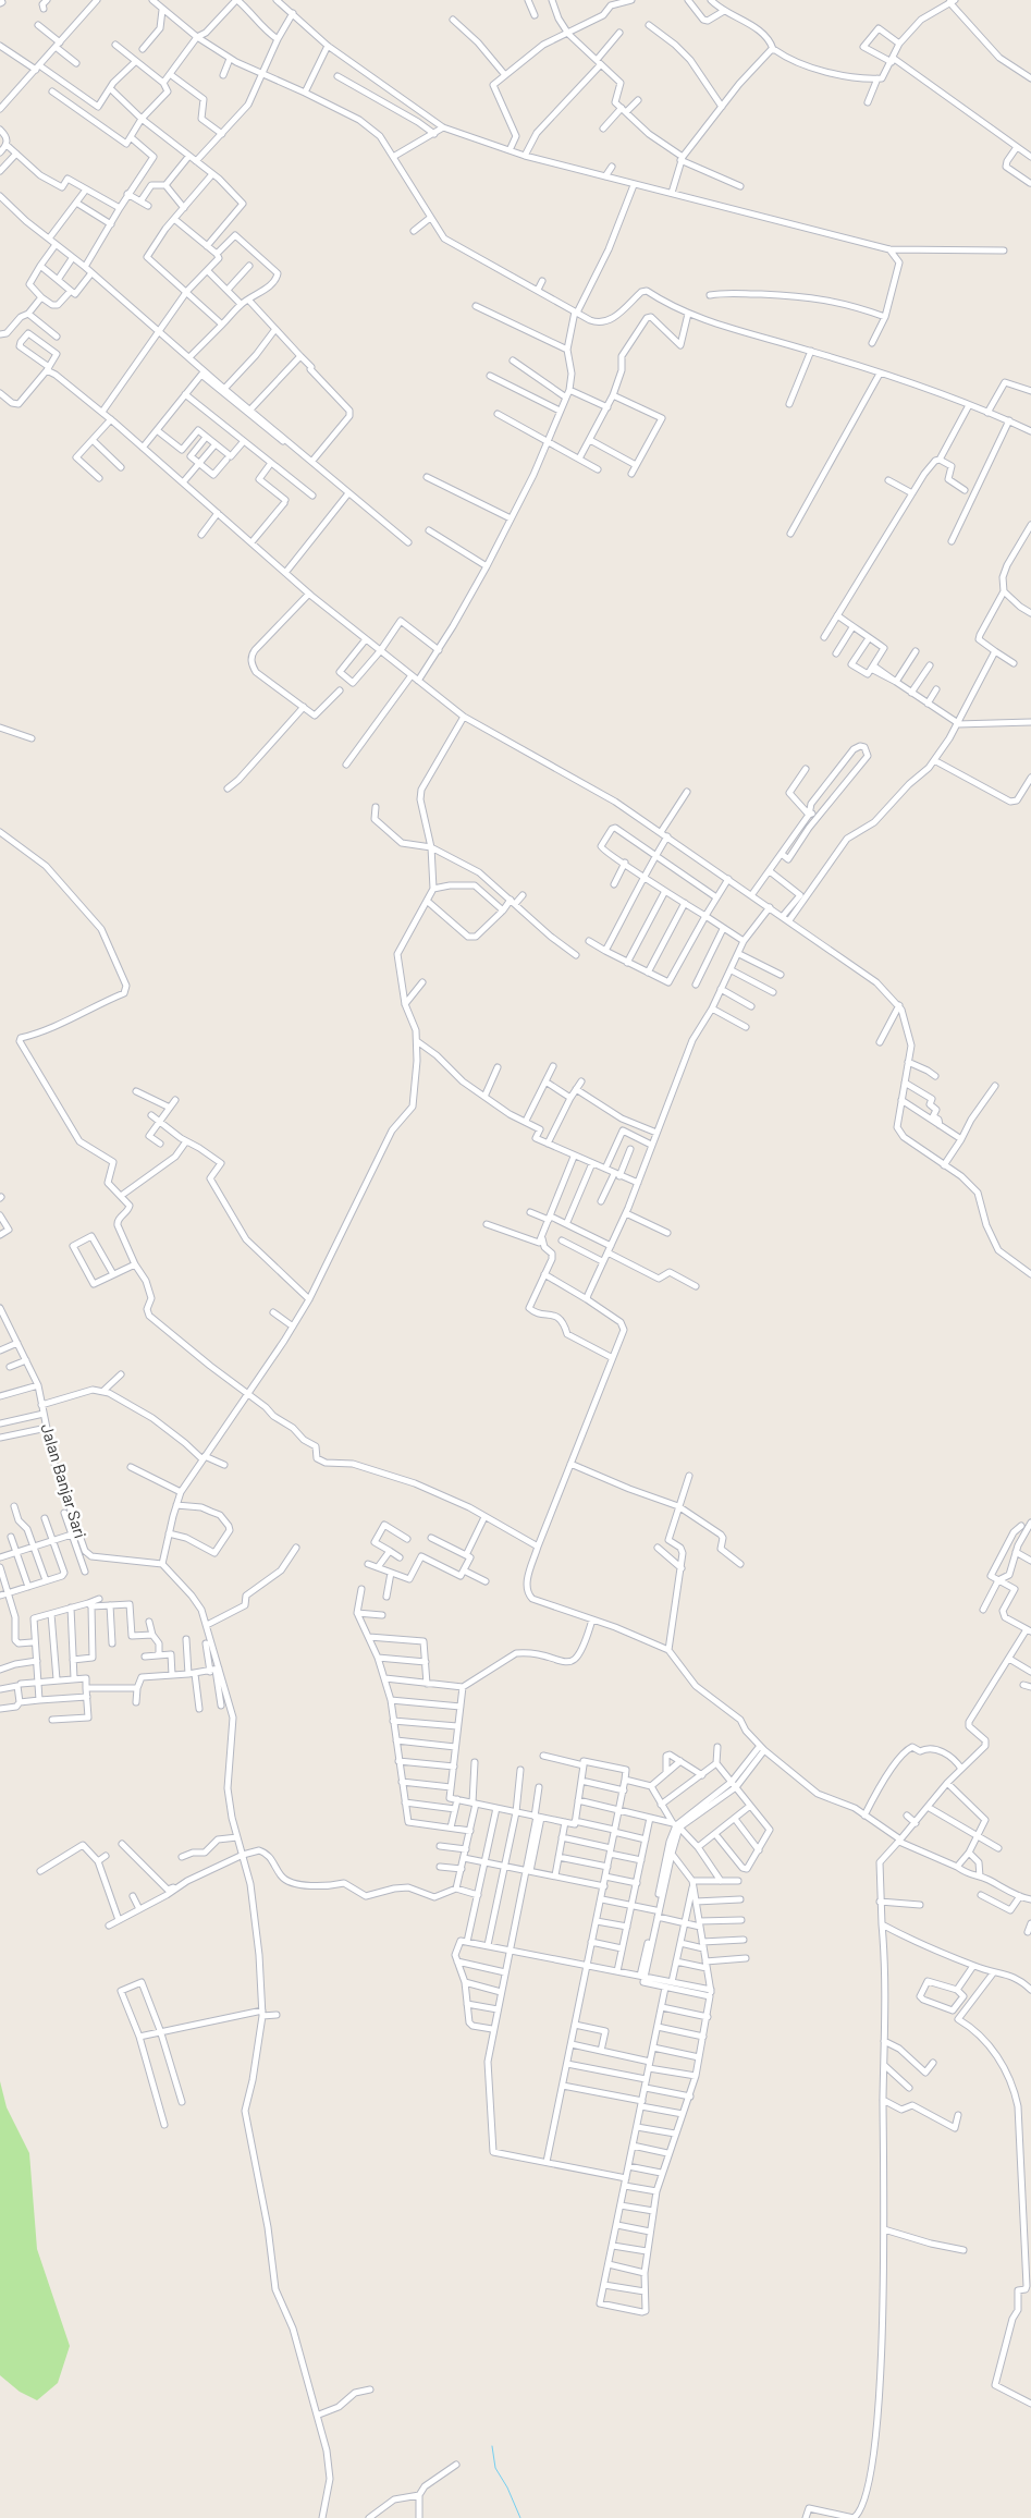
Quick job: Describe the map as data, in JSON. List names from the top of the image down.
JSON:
{
  "streets": {
    "street": ["Jalan Banjar Sari"]
  }
}
